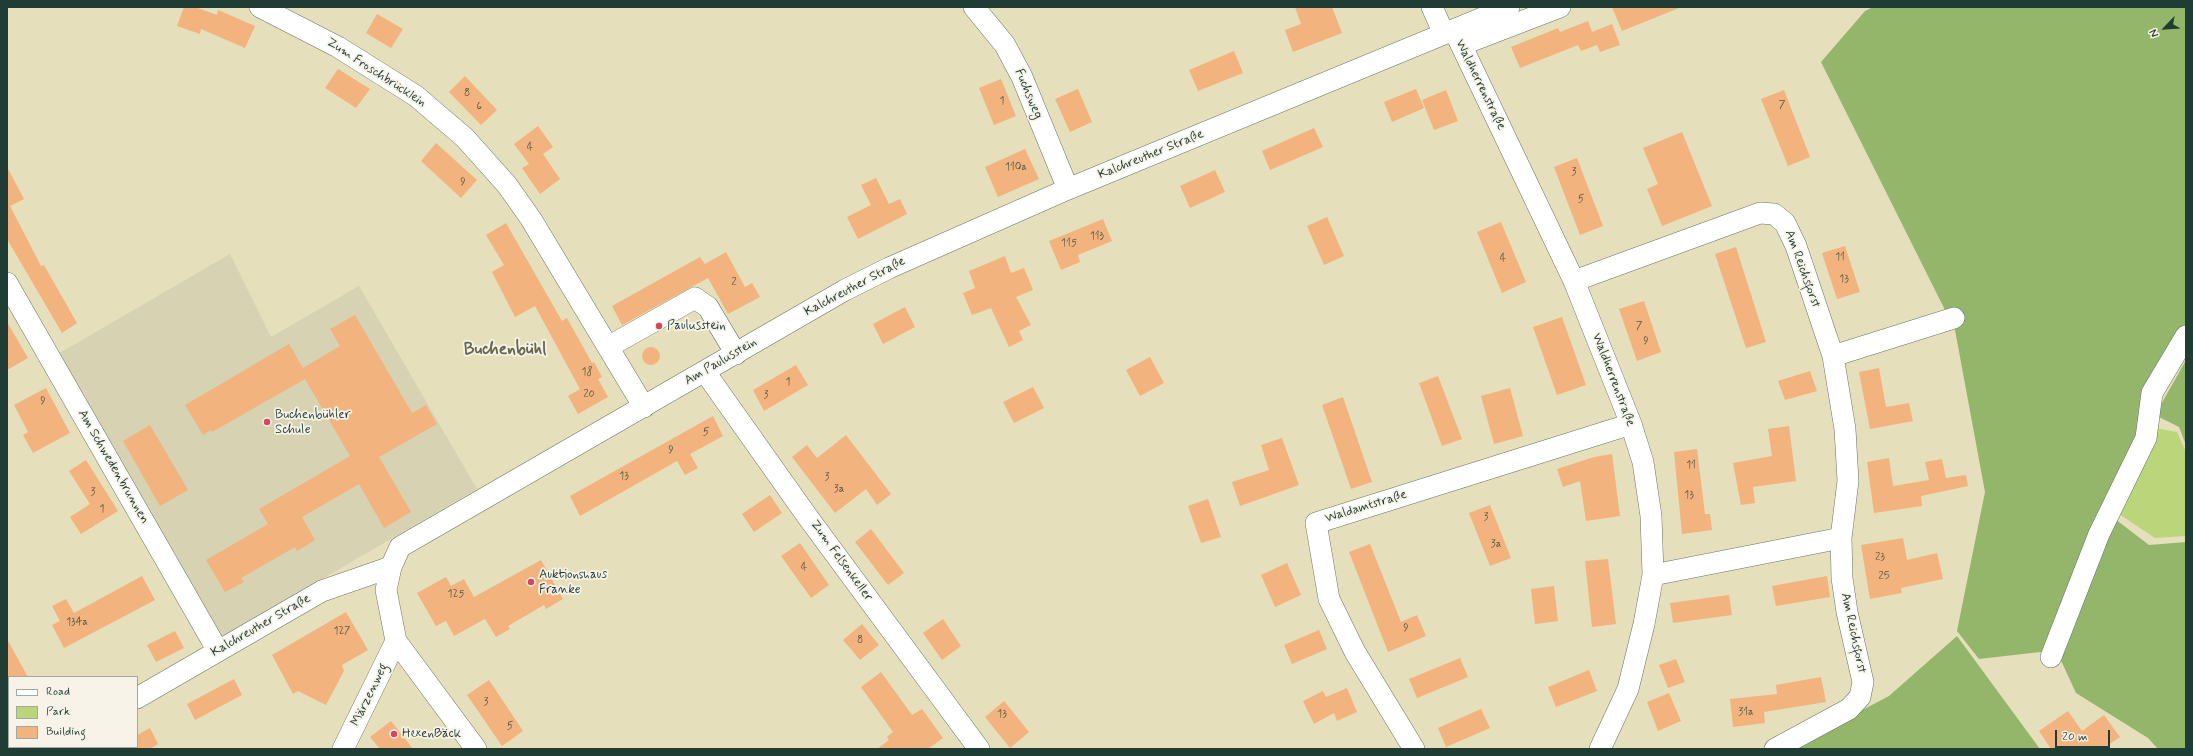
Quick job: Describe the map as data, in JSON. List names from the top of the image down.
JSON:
{
  "streets": {
    "street": [
      "Zum Froschbrücklein",
      "Waldherrenstraße",
      "Fuchsweg",
      "Kalchreuther Straße",
      "Am Reichsforst",
      "Am Paulusstein",
      "Am Schwedenbrunnen",
      "Waldamtstraße",
      "Zum Felsenkeller",
      "Märzenweg"
    ]
  },
  "crossings": [
    ["Waldherrenstraße", "Kalchreuther Straße"],
    ["Waldherrenstraße", "Am Reichsforst"],
    ["Waldherrenstraße", "Waldamtstraße"],
    ["Fuchsweg", "Kalchreuther Straße"],
    ["Kalchreuther Straße", "Am Paulusstein"],
    ["Kalchreuther Straße", "Am Schwedenbrunnen"],
    ["Am Paulusstein", "Zum Felsenkeller"]
  ],
  "districts": ["Buchenbühl"],
  "places": [
    "Paulusstein",
    "Buchenbühler Schule",
    "Auktionshaus Franke",
    "HexenBäck"
  ],
  "house_numbers": [
    "8",
    "1",
    "7",
    "6",
    "4",
    "110a",
    "3",
    "9",
    "5",
    "113",
    "115",
    "11",
    "4",
    "13",
    "2",
    "7",
    "9",
    "18",
    "1",
    "20",
    "3",
    "9",
    "5",
    "9",
    "11",
    "13",
    "3",
    "3a",
    "3",
    "13",
    "1",
    "3",
    "3a",
    "23",
    "4",
    "25",
    "125",
    "134a",
    "9",
    "127",
    "8",
    "3",
    "31a",
    "13",
    "5"
  ],
  "legend": ["Road", "Park", "Building"],
  "scale_bar": "20 m",
  "north": "bottom left"
}
